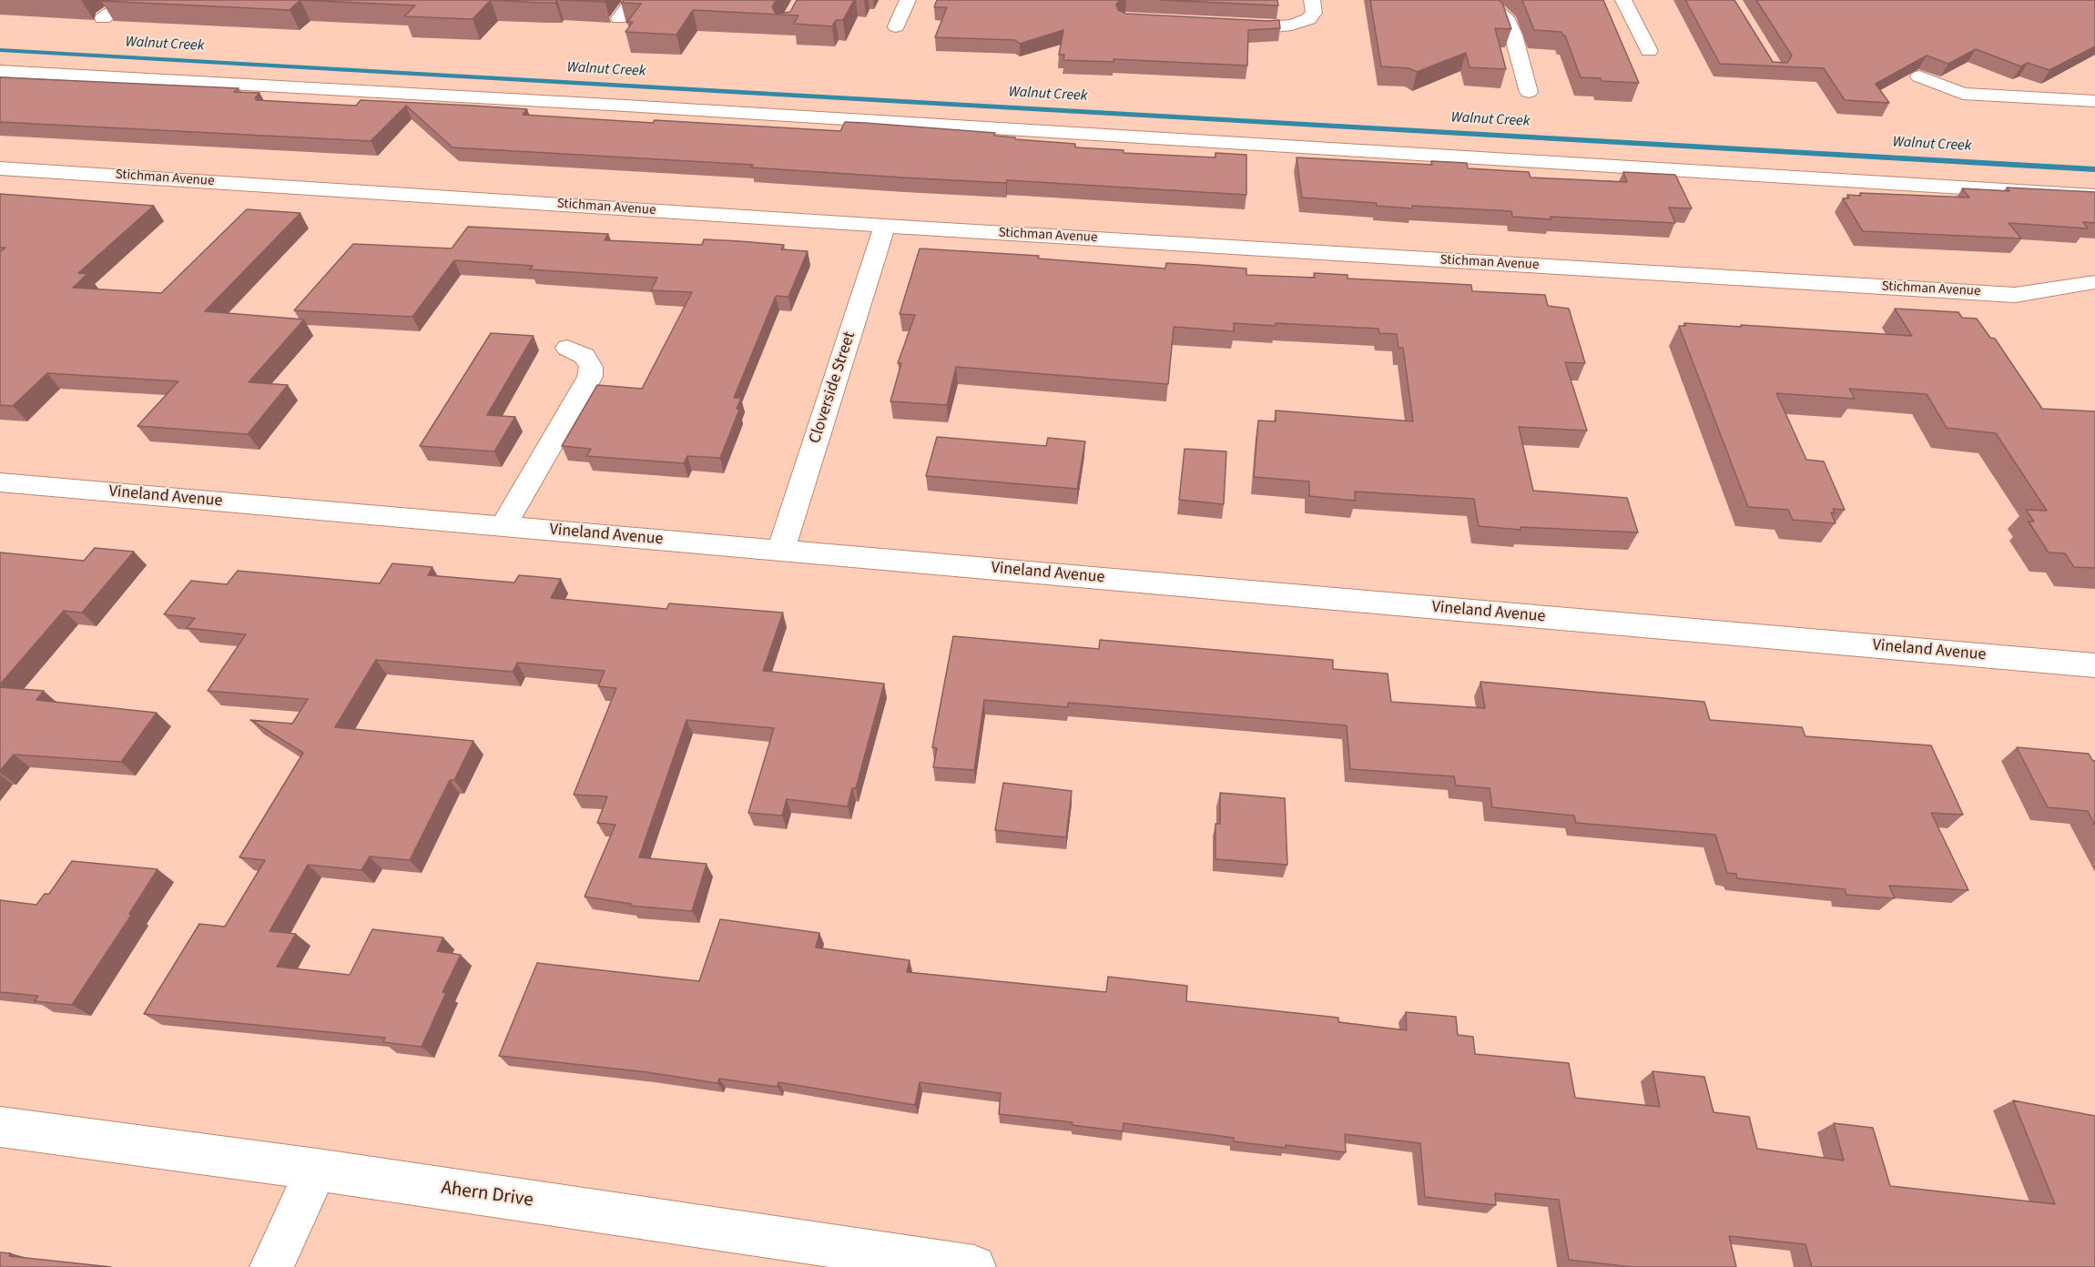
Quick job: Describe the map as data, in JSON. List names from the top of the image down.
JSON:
{
  "streets": {
    "street": [
      "Stichman Avenue",
      "Cloverside Street",
      "Vineland Avenue",
      "Ahern Drive"
    ]
  },
  "crossings": [
    ["Stichman Avenue", "Cloverside Street"],
    ["Cloverside Street", "Vineland Avenue"]
  ],
  "water": ["Walnut Creek"]
}
